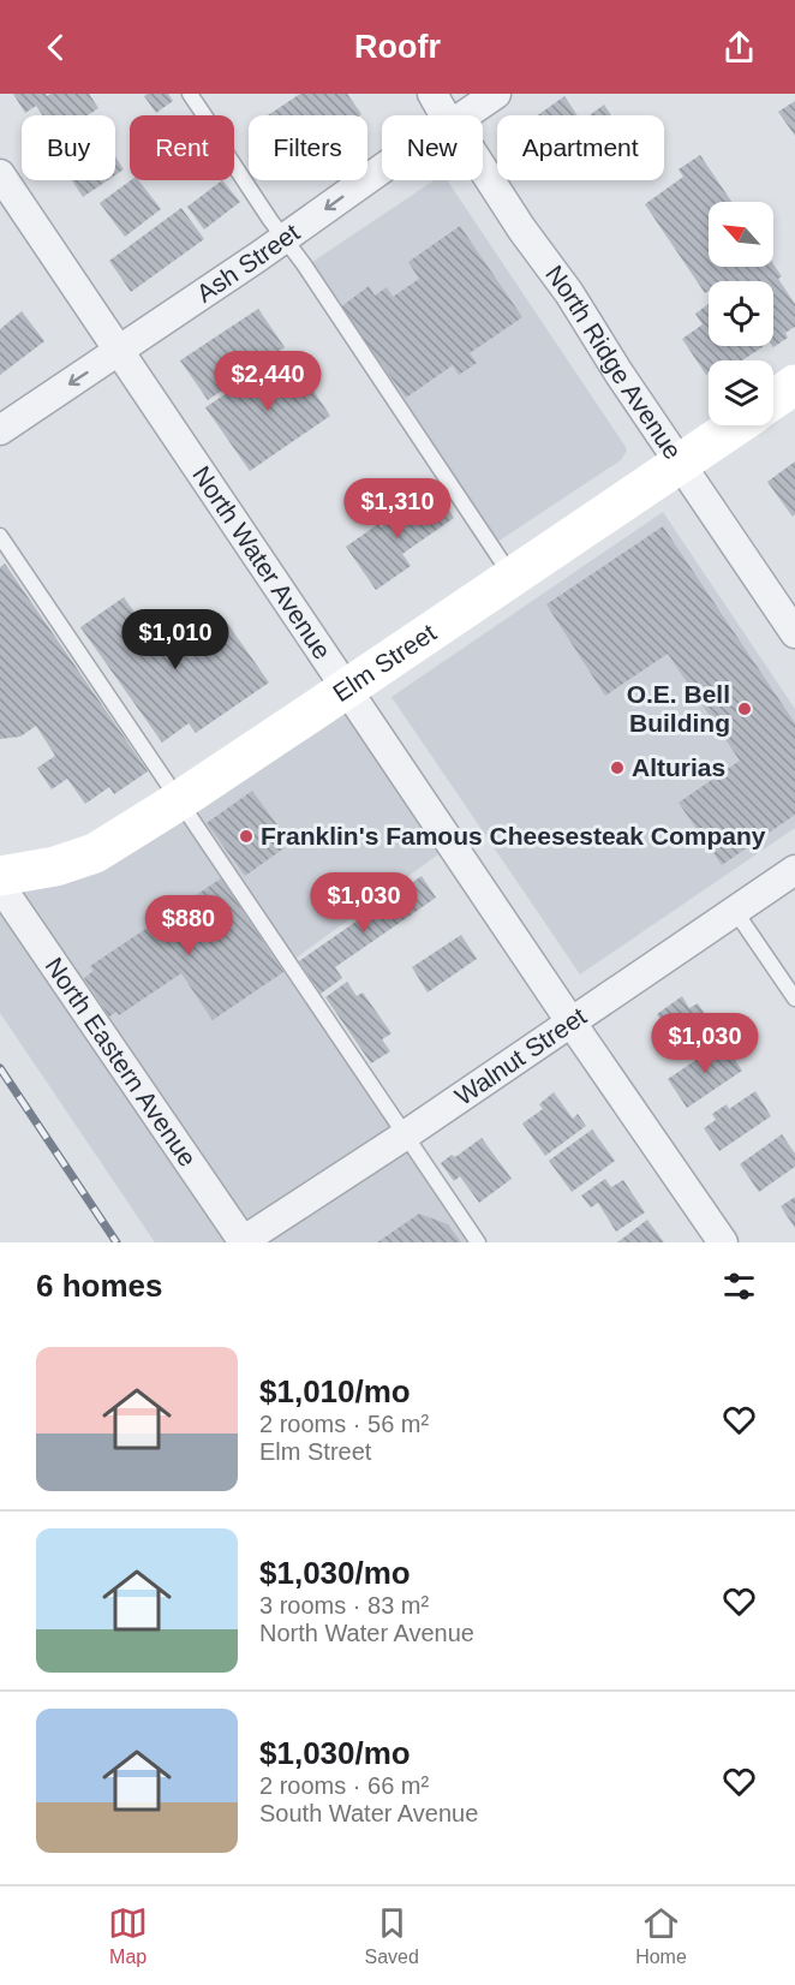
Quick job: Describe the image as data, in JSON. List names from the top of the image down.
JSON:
{
  "streets": {
    "street": [
      "Ash Street",
      "North Ridge Avenue",
      "North Water Avenue",
      "Elm Street",
      "Walnut Street",
      "North Eastern Avenue"
    ]
  },
  "crossings": [
    ["Ash Street", "North Water Avenue"],
    ["North Ridge Avenue", "Elm Street"],
    ["North Water Avenue", "Elm Street"],
    ["North Water Avenue", "Walnut Street"],
    ["Walnut Street", "North Eastern Avenue"]
  ],
  "one_way": ["Ash Street"],
  "places": ["O.E. Bell Building", "Alturias", "Franklin's Famous Cheesesteak Company"],
  "north": "top left",
  "page": {
    "header": "Roofr",
    "chip": [
      "Buy",
      "Rent",
      "Filters",
      "New",
      "Apartment"
    ],
    "price": [
      "$2,440",
      "$1,310",
      "$1,010",
      "$1,030",
      "$880",
      "$1,030"
    ],
    "heading": "6 homes",
    "list": [
      {
        "name": "$1,010/mo",
        "note": "2 rooms · 56 m² · Elm Street"
      },
      {
        "name": "$1,030/mo",
        "note": "3 rooms · 83 m² · North Water Avenue"
      },
      {
        "name": "$1,030/mo",
        "note": "2 rooms · 66 m² · South Water Avenue"
      }
    ],
    "tabs": ["Map", "Saved", "Home"]
  }
}
